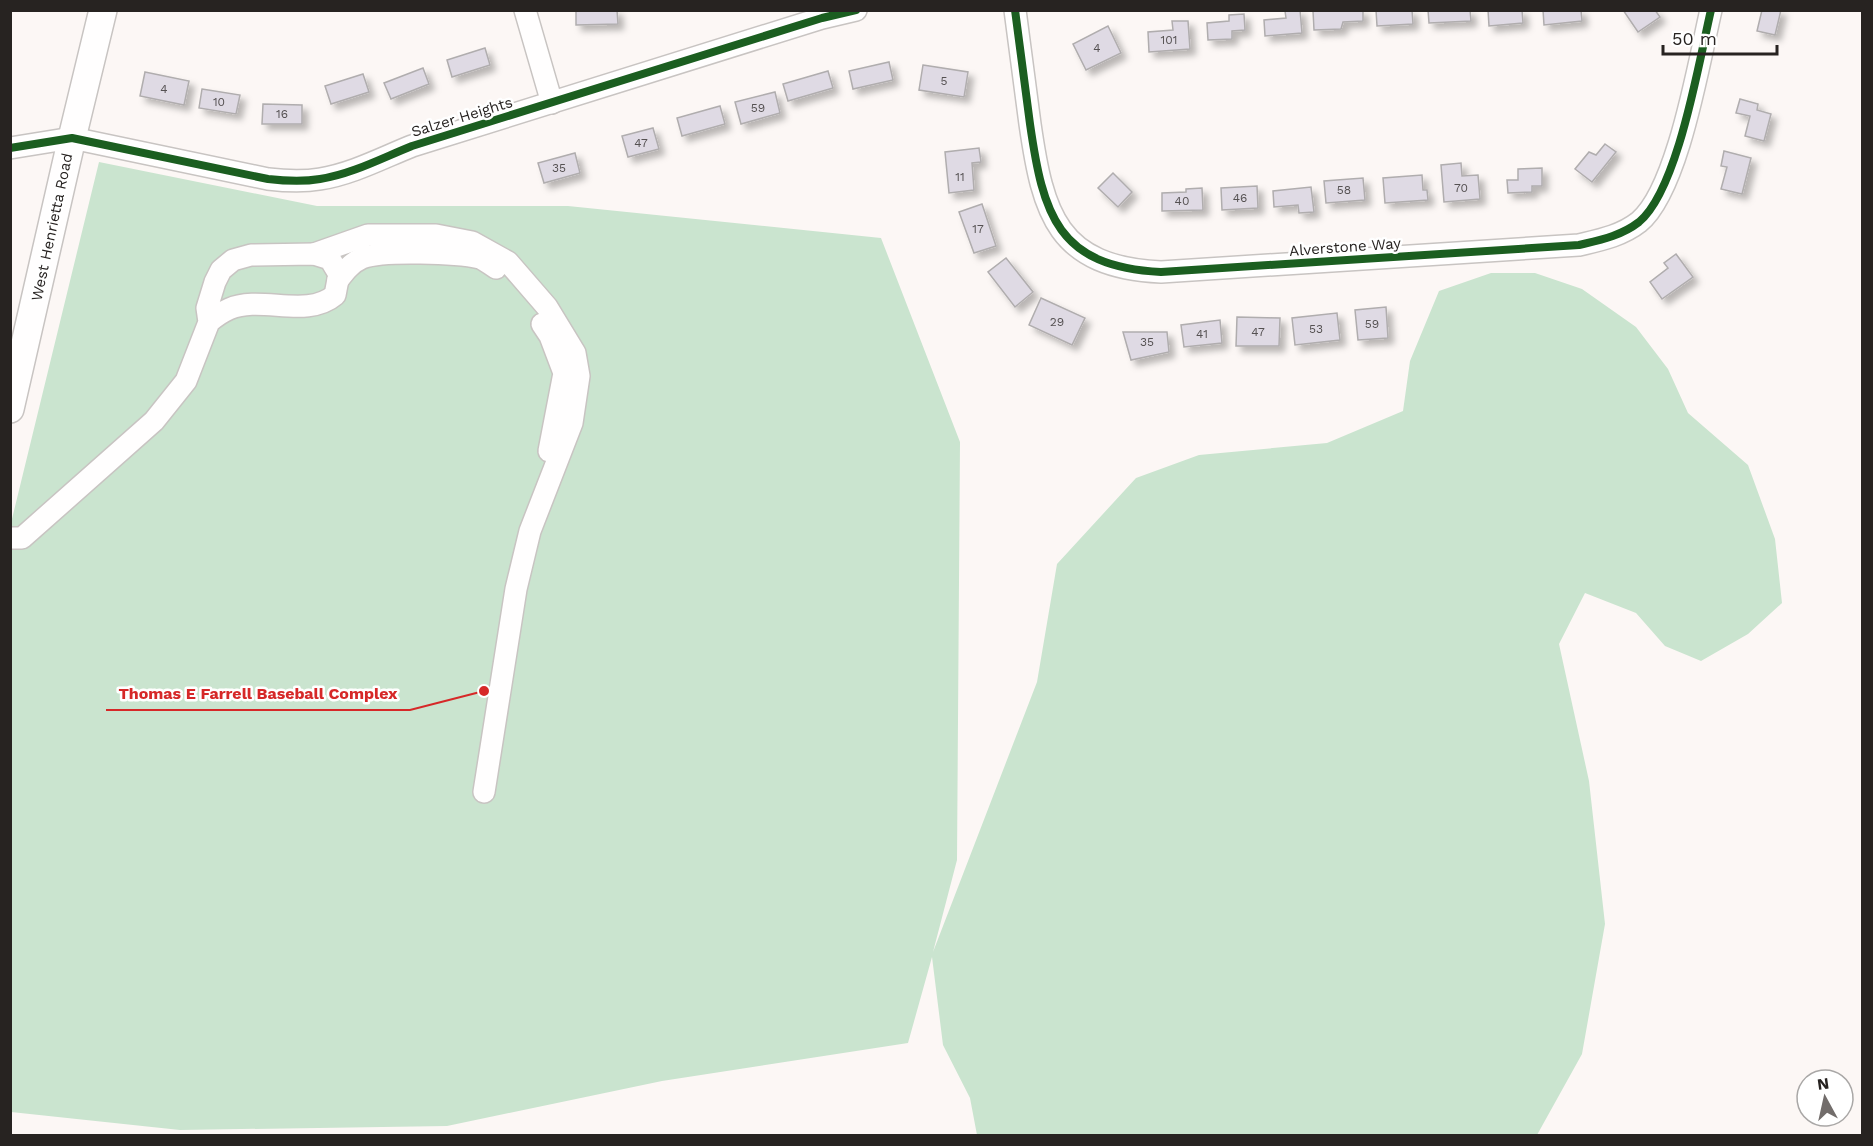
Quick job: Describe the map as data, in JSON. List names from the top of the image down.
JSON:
{
  "streets": {
    "main road": ["West Henrietta Road"],
    "street": ["Salzer Heights", "Alverstone Way"]
  },
  "crossings": [
    ["Salzer Heights", "West Henrietta Road"]
  ],
  "places": ["Thomas E Farrell Baseball Complex"],
  "house_numbers": [
    "101",
    "4",
    "5",
    "4",
    "10",
    "59",
    "16",
    "47",
    "35",
    "11",
    "70",
    "58",
    "46",
    "40",
    "17",
    "29",
    "59",
    "53",
    "47",
    "41",
    "35"
  ],
  "scale_bar": "50 m",
  "north": "top"
}
